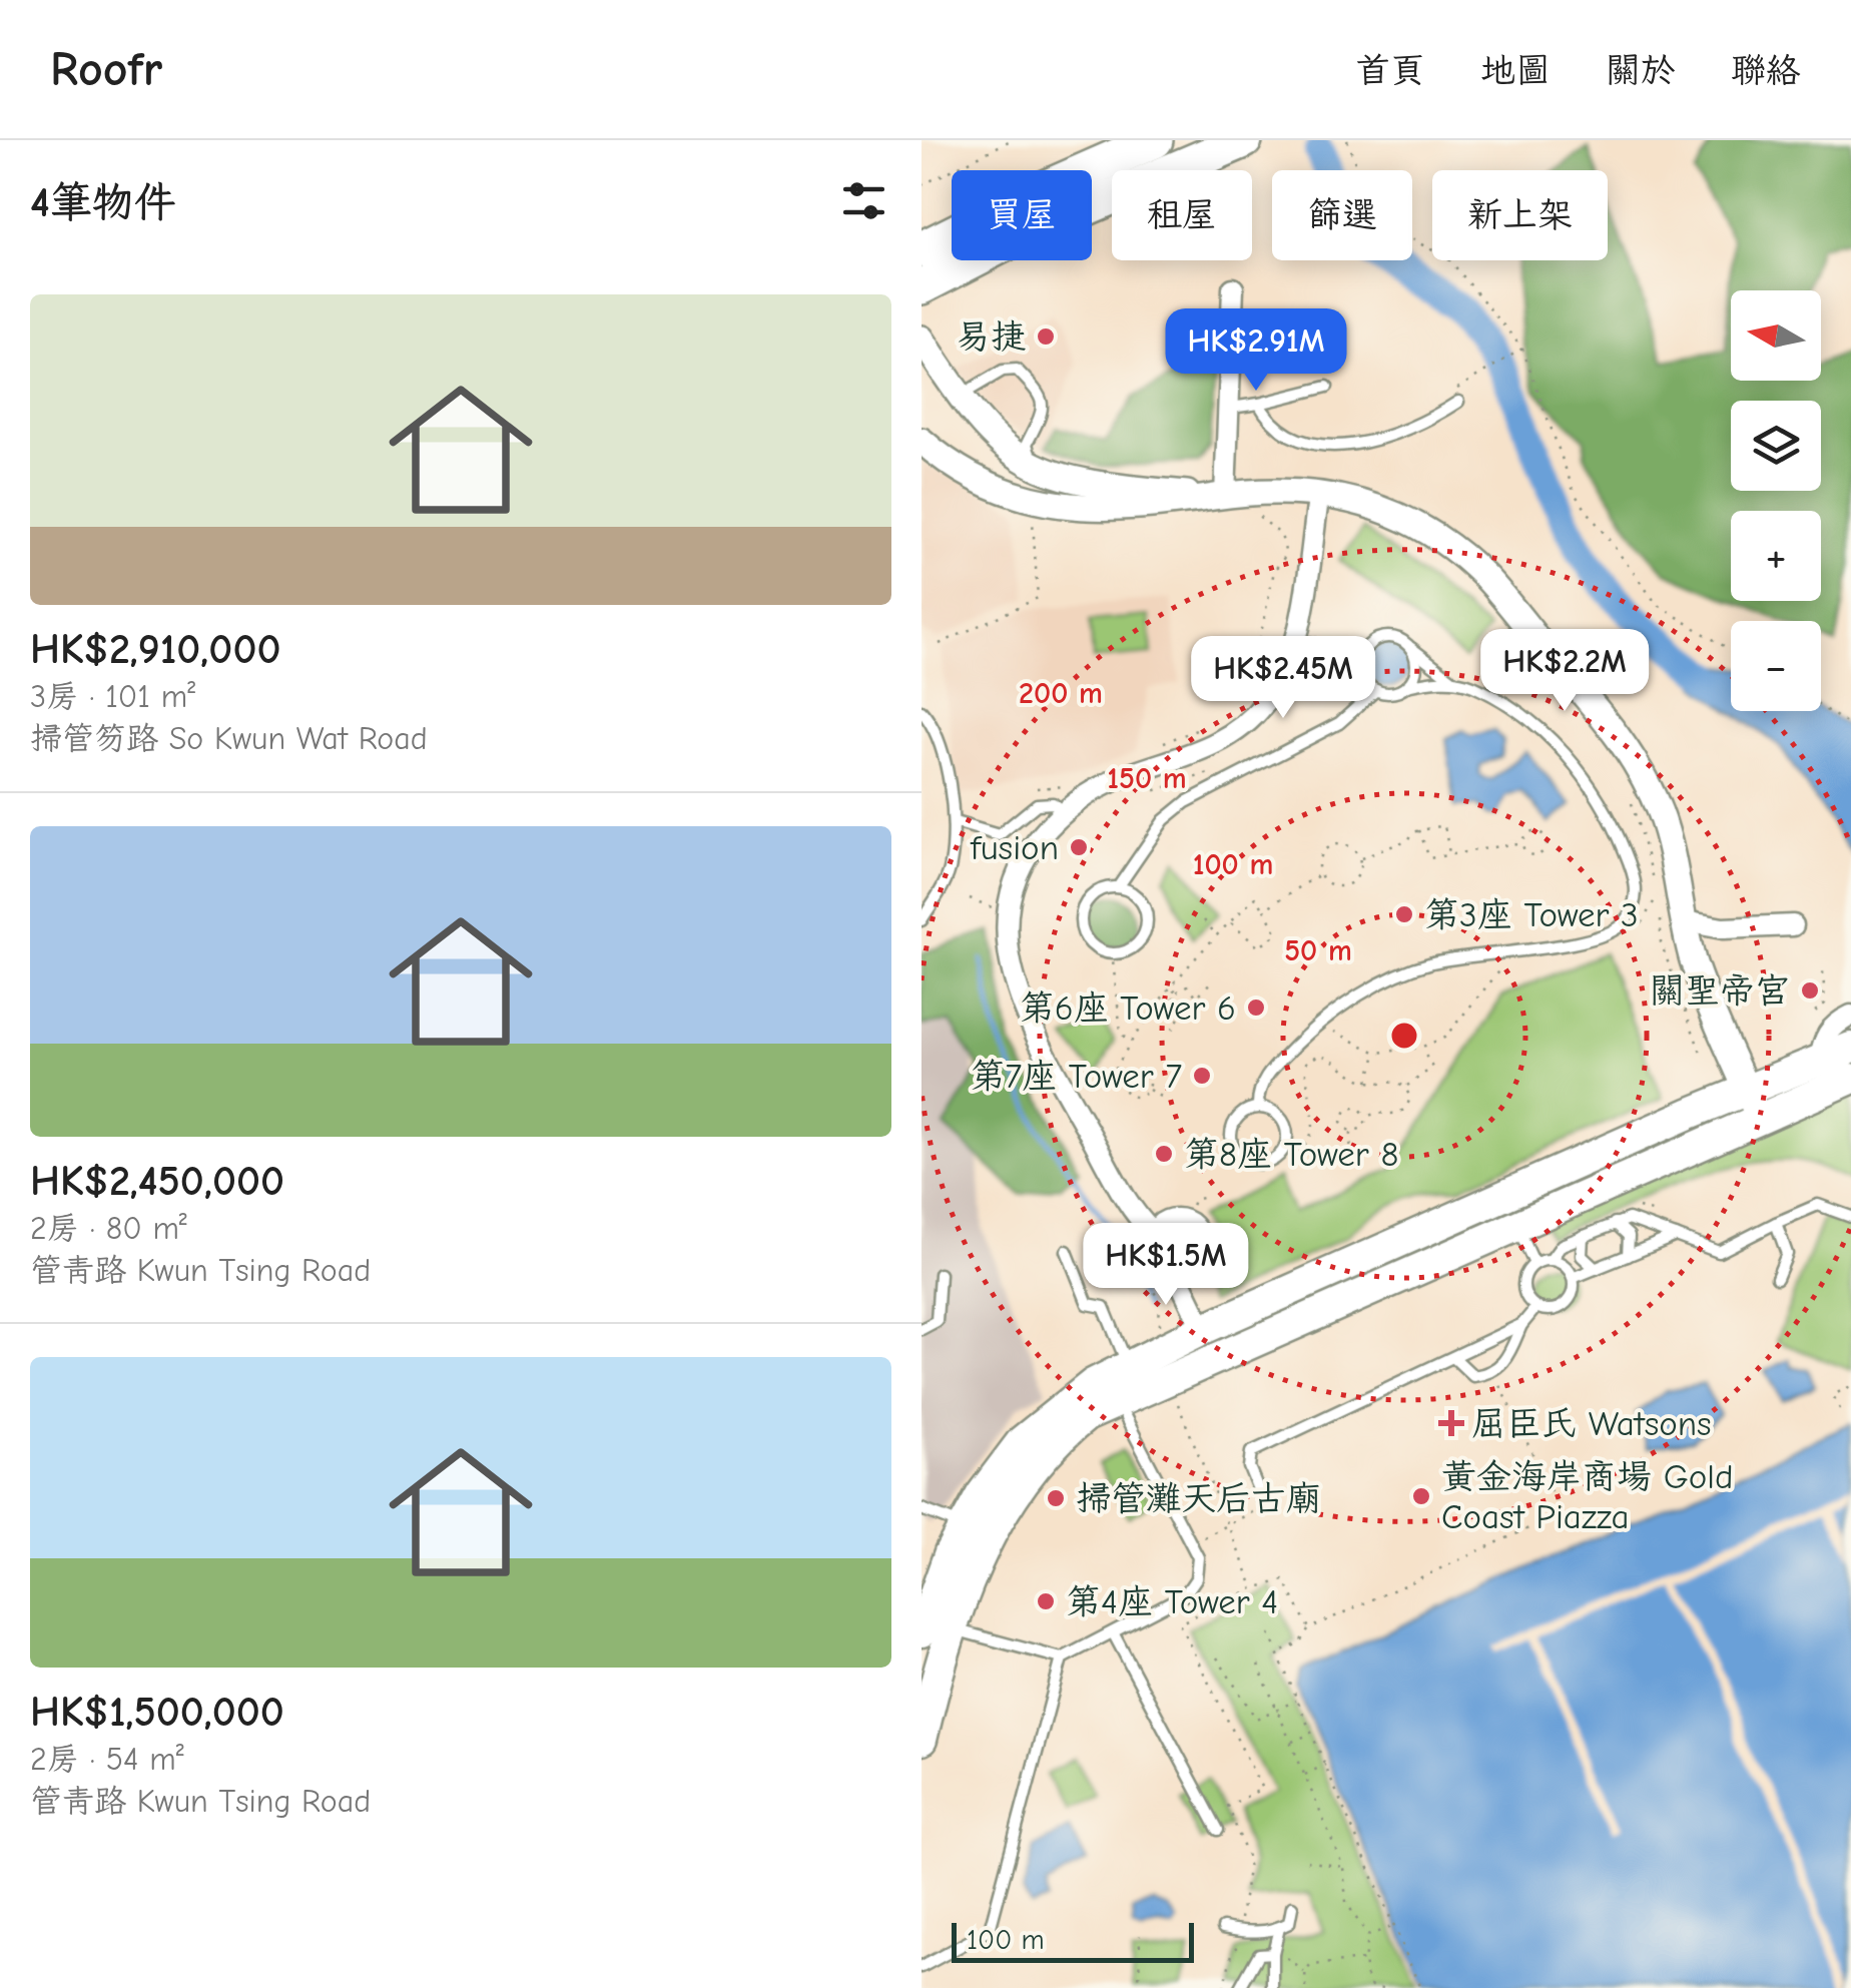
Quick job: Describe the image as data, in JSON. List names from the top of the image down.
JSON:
{
  "places": {
    "other": [
      "易捷",
      "fusion",
      "第3座 Tower 3",
      "關聖帝宮",
      "第6座 Tower 6",
      "第7座 Tower 7",
      "第8座 Tower 8",
      "黃金海岸商場 Gold Coast Piazza",
      "掃管灘天后古廟",
      "第4座 Tower 4"
    ],
    "health": ["屈臣氏 Watsons"]
  },
  "scale_bar": "100 m",
  "north": "left",
  "page": {
    "header": "Roofr",
    "nav": [
      "首頁",
      "地圖",
      "關於",
      "聯絡"
    ],
    "heading": "4筆物件",
    "chip": [
      "買屋",
      "租屋",
      "篩選",
      "新上架"
    ],
    "list": [
      {
        "name": "HK$2,910,000",
        "note": "3房 · 101 m² · 掃管笏路 So Kwun Wat Road"
      },
      {
        "name": "HK$2,450,000",
        "note": "2房 · 80 m² · 管青路 Kwun Tsing Road"
      },
      {
        "name": "HK$1,500,000",
        "note": "2房 · 54 m² · 管青路 Kwun Tsing Road"
      }
    ],
    "map_buttons": ["+", "−"],
    "price": [
      "HK$2.91M",
      "HK$2.2M",
      "HK$2.45M",
      "HK$1.5M"
    ],
    "scale": "100 m"
  },
  "rings": [
    "200 m",
    "150 m",
    "100 m",
    "50 m"
  ]
}
